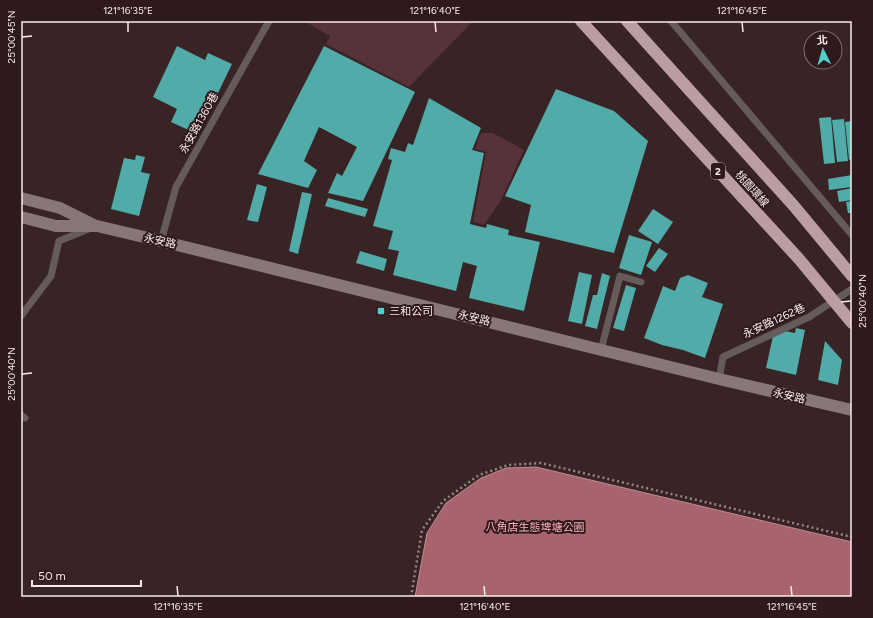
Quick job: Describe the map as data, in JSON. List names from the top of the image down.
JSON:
{
  "streets": {
    "highway": ["2", "桃園環線"],
    "main road": ["永安路"],
    "lane": ["永安路1360巷", "永安路1262巷"]
  },
  "crossings": [
    ["永安路1360巷", "永安路"],
    ["永安路", "永安路1262巷"]
  ],
  "parks": ["八角店生態埤塘公園"],
  "places": {
    "transit": ["三和公司"]
  },
  "scale_bar": "50 m",
  "north": "top",
  "coordinates": [
    "121°16'35\"E",
    "121°16'40\"E",
    "121°16'45\"E",
    "25°00'45\"N",
    "25°00'40\"N"
  ]
}
